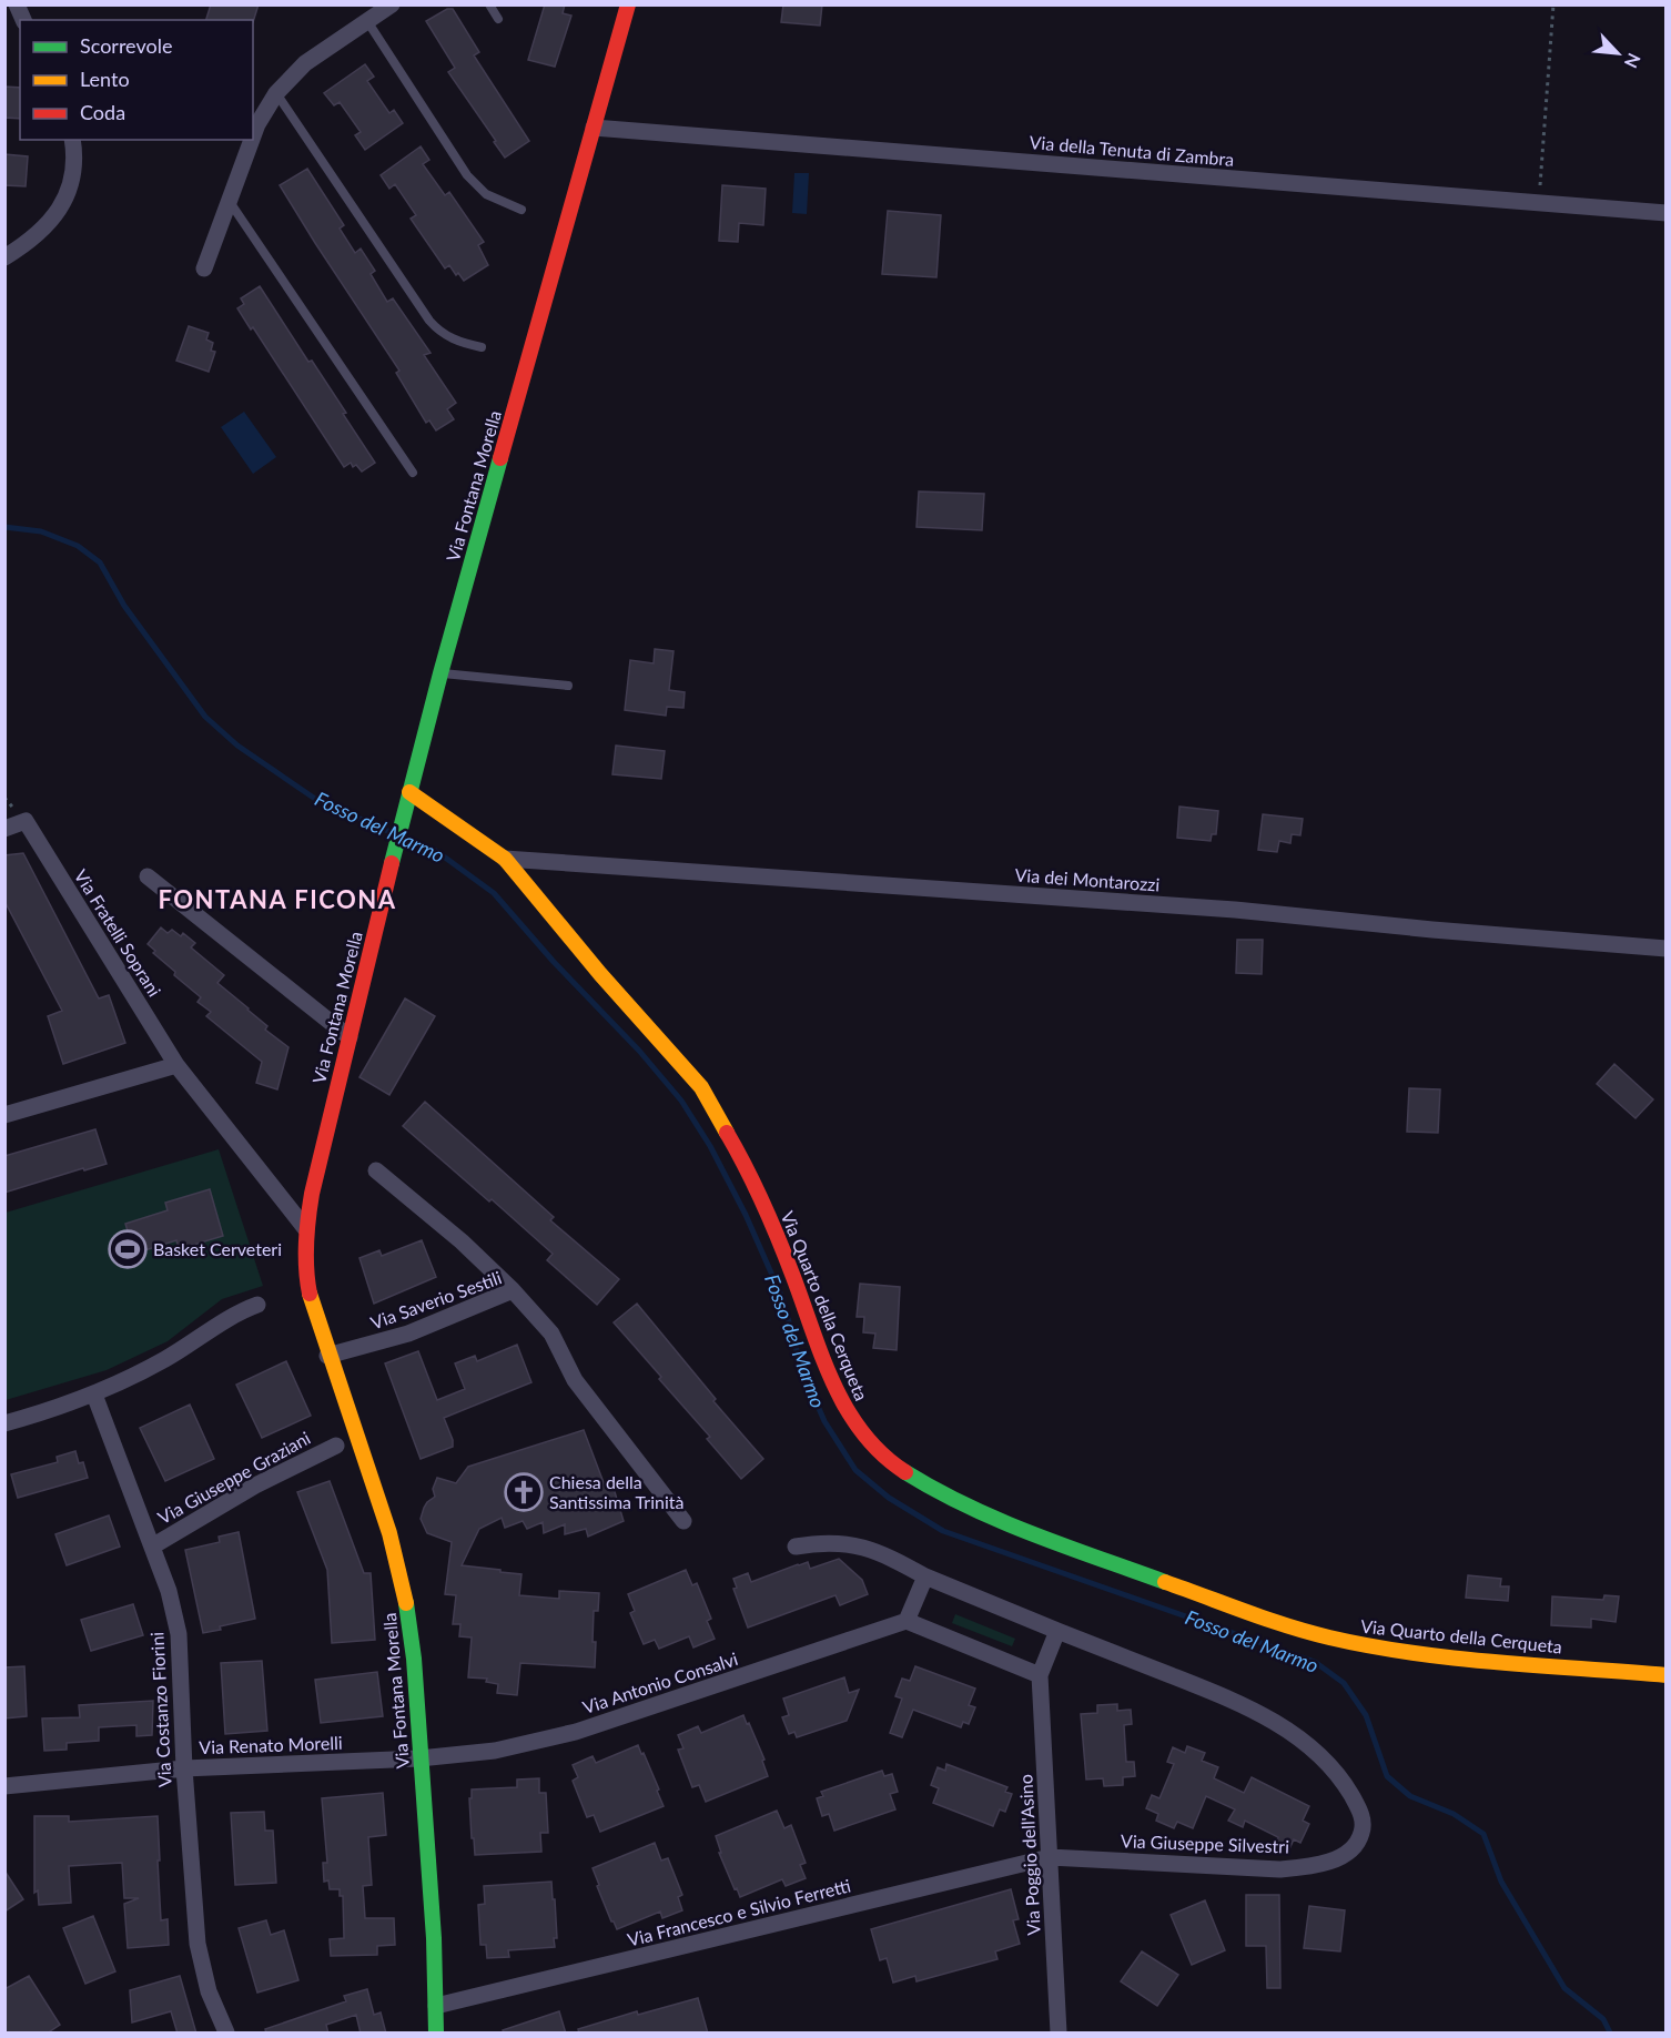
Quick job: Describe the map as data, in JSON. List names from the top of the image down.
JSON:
{
  "streets": {
    "street": [
      "Via della Tenuta di Zambra",
      "Via Fontana Morella",
      "Via dei Montarozzi",
      "Via Fratelli Soprani",
      "Via Saverio Sestili",
      "Via Quarto della Cerqueta",
      "Via Giuseppe Graziani",
      "Via Antonio Consalvi",
      "Via Costanzo Fiorini",
      "Via Renato Morelli",
      "Via Giuseppe Silvestri",
      "Via Poggio dell'Asino",
      "Via Francesco e Silvio Ferretti"
    ]
  },
  "crossings": [
    ["Via della Tenuta di Zambra", "Via Fontana Morella"],
    ["Via Fontana Morella", "Via Fratelli Soprani"],
    ["Via Fontana Morella", "Via Saverio Sestili"],
    ["Via Fontana Morella", "Via Quarto della Cerqueta"],
    ["Via Fontana Morella", "Via Antonio Consalvi"],
    ["Via Fontana Morella", "Via Renato Morelli"],
    ["Via Fontana Morella", "Via Francesco e Silvio Ferretti"],
    ["Via dei Montarozzi", "Via Quarto della Cerqueta"],
    ["Via Giuseppe Graziani", "Via Costanzo Fiorini"],
    ["Via Antonio Consalvi", "Via Renato Morelli"],
    ["Via Costanzo Fiorini", "Via Renato Morelli"],
    ["Via Giuseppe Silvestri", "Via Poggio dell'Asino"],
    ["Via Giuseppe Silvestri", "Via Francesco e Silvio Ferretti"],
    ["Via Poggio dell'Asino", "Via Francesco e Silvio Ferretti"]
  ],
  "districts": ["FONTANA FICONA"],
  "water": ["Fosso del Marmo"],
  "places": {
    "sports": ["Basket Cerveteri"],
    "church": ["Chiesa della Santissima Trinità"]
  },
  "legend": ["Scorrevole", "Lento", "Coda"],
  "north": "bottom right"
}
